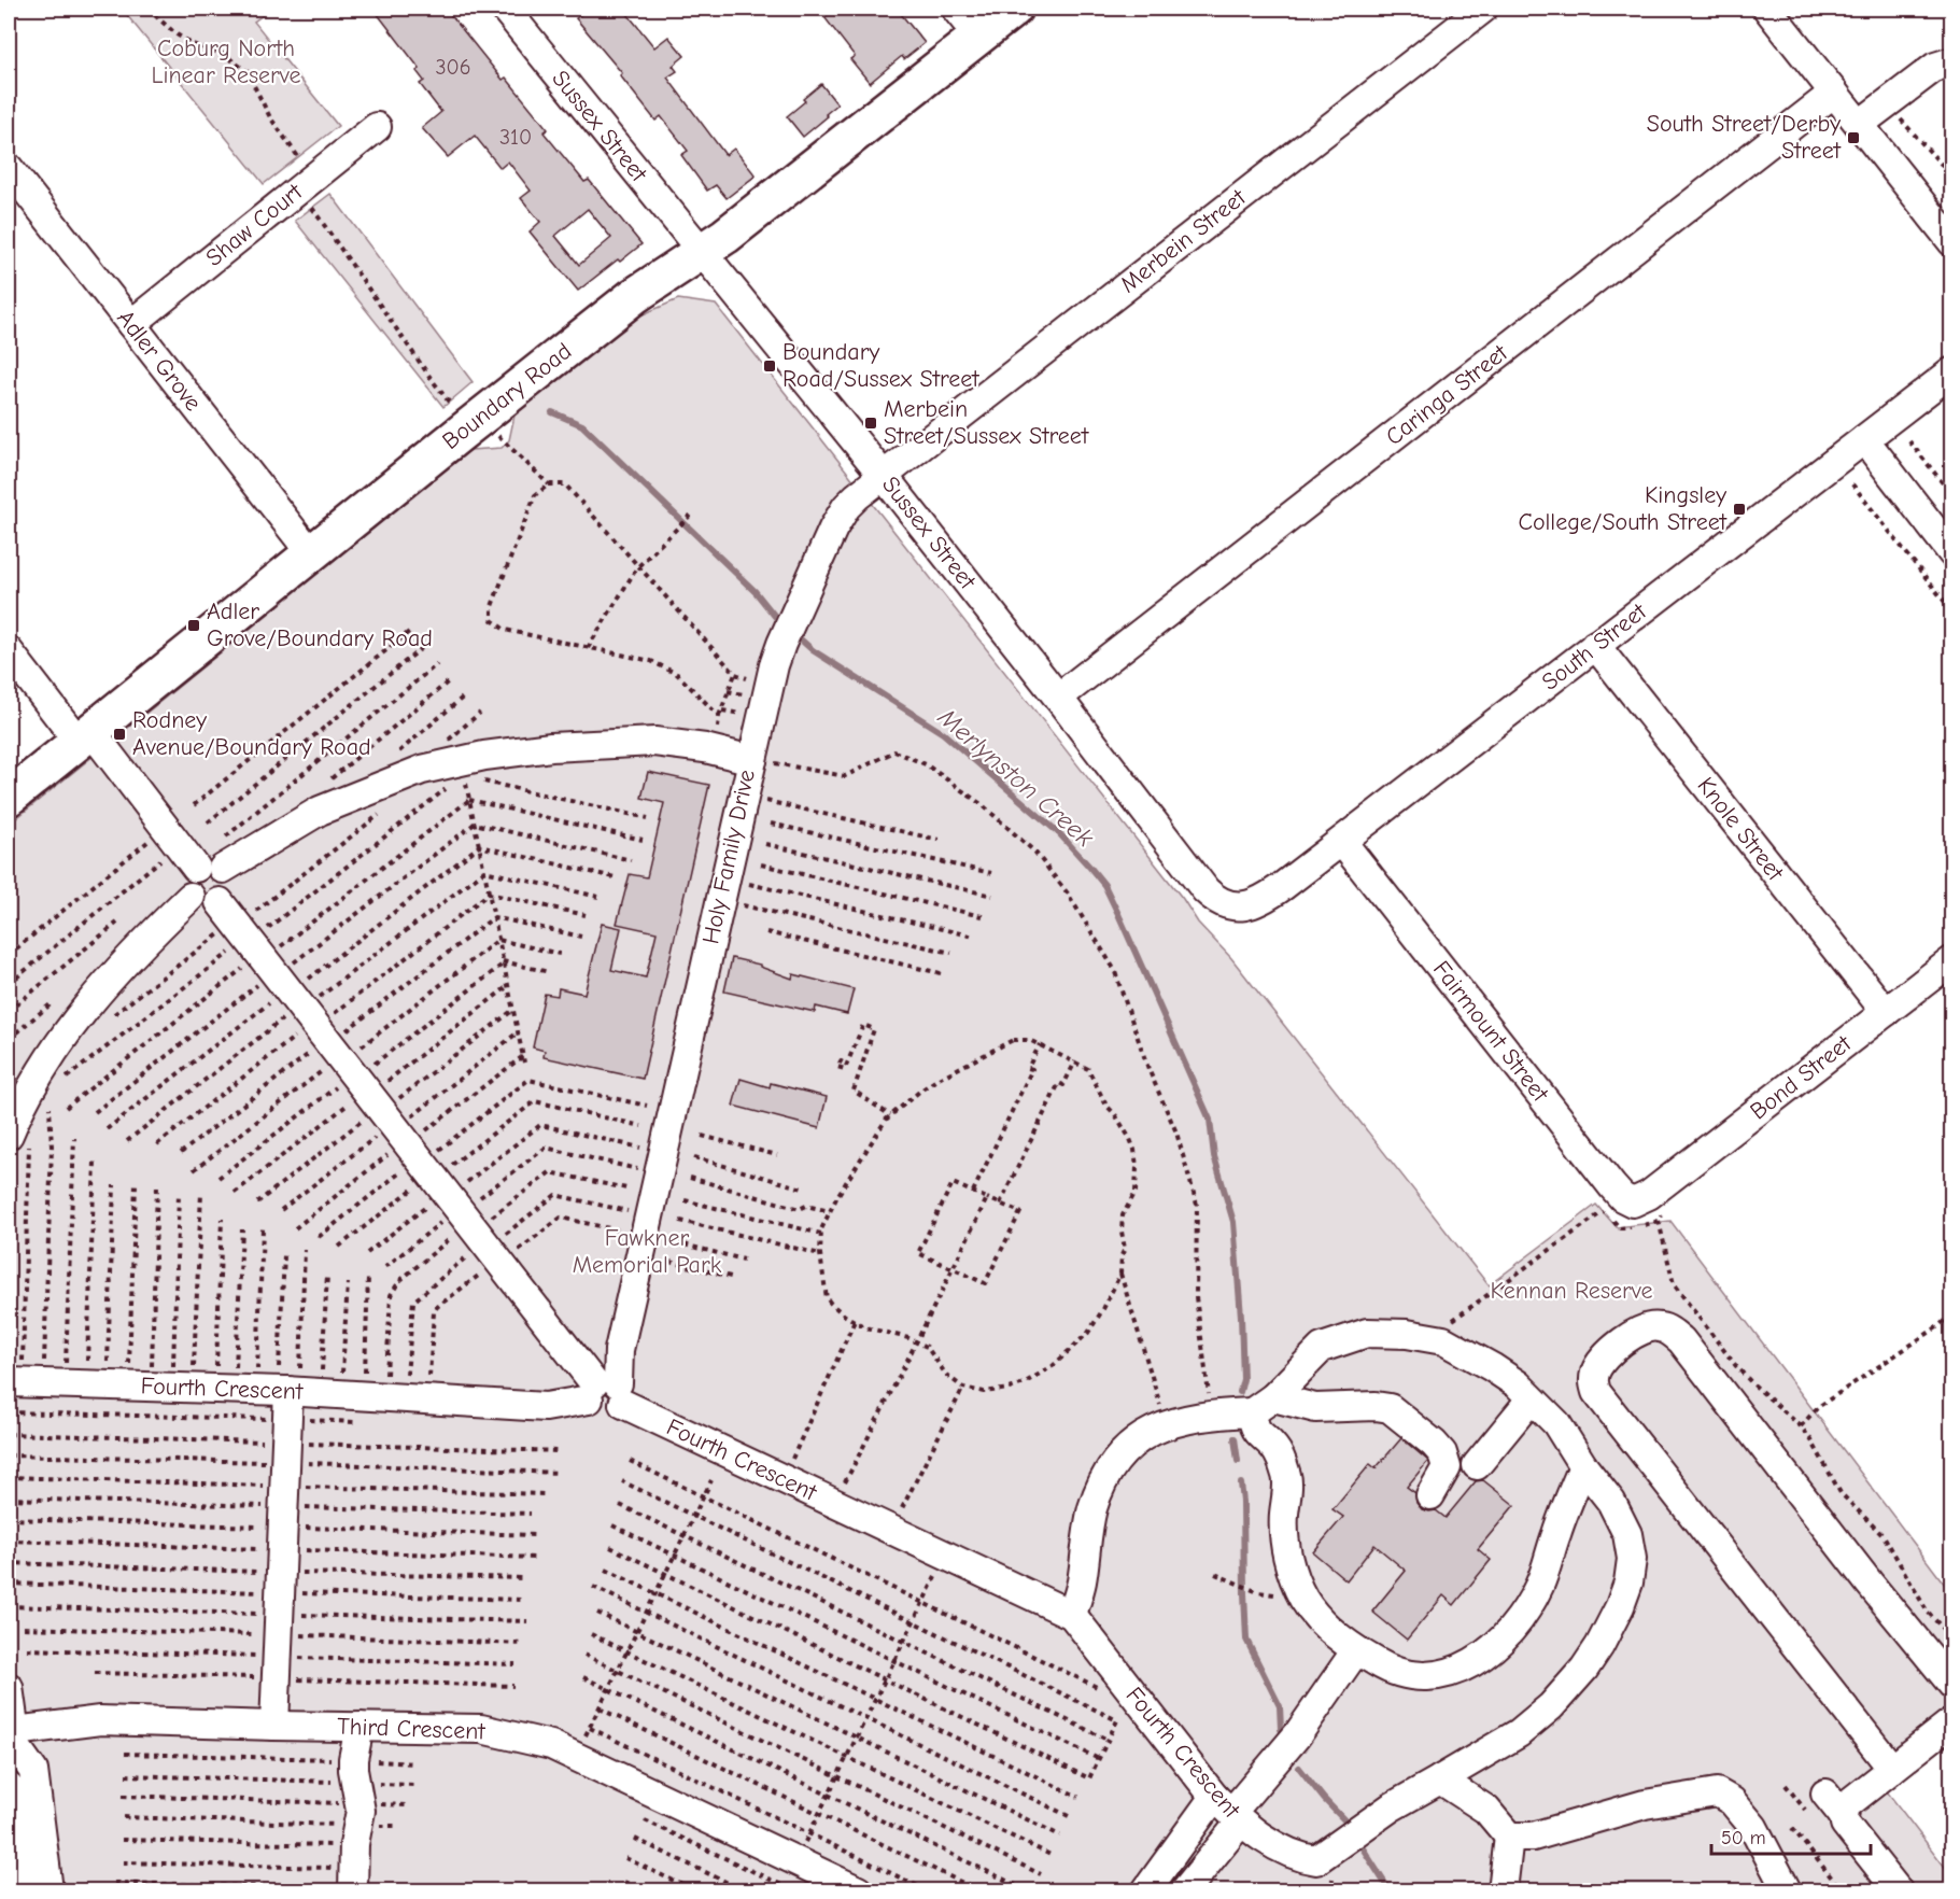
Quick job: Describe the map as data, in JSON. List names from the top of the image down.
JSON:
{
  "streets": {
    "main road": ["Boundary Road"],
    "street": [
      "Sussex Street",
      "Shaw Court",
      "Merbein Street",
      "Adler Grove",
      "Caringa Street",
      "South Street",
      "Knole Street",
      "Holy Family Drive",
      "Fairmount Street",
      "Bond Street",
      "Fourth Crescent",
      "Third Crescent"
    ]
  },
  "crossings": [
    ["Sussex Street", "Merbein Street"],
    ["Sussex Street", "Caringa Street"],
    ["Sussex Street", "Boundary Road"],
    ["Sussex Street", "South Street"],
    ["Shaw Court", "Adler Grove"],
    ["Merbein Street", "Holy Family Drive"],
    ["Adler Grove", "Boundary Road"],
    ["South Street", "Knole Street"],
    ["South Street", "Fairmount Street"],
    ["Knole Street", "Bond Street"],
    ["Holy Family Drive", "Fourth Crescent"],
    ["Fairmount Street", "Bond Street"]
  ],
  "water": ["Merlynston Creek"],
  "parks": ["Coburg North Linear Reserve", "Fawkner Memorial Park", "Kennan Reserve"],
  "places": {
    "transit": [
      "South Street/Derby Street",
      "Boundary Road/Sussex Street",
      "Merbein Street/Sussex Street",
      "Kingsley College/South Street",
      "Adler Grove/Boundary Road",
      "Rodney Avenue/Boundary Road"
    ]
  },
  "house_numbers": ["306", "310"],
  "scale_bar": "50 m"
}
